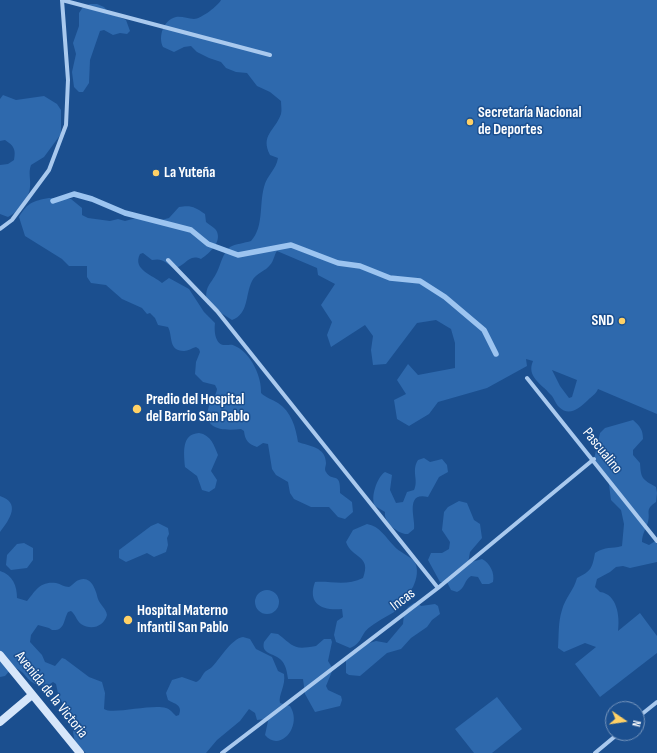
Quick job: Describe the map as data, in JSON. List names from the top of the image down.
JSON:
{
  "streets": {
    "main road": ["Avenida de la Victoria"],
    "street": ["Pascualino", "Incas"]
  },
  "crossings": [
    ["Pascualino", "Incas"]
  ],
  "places": [
    "Secretaría Nacional de Deportes",
    "La Yuteña",
    "SND",
    "Predio del Hospital del Barrio San Pablo",
    "Hospital Materno Infantil San Pablo"
  ],
  "north": "right"
}
